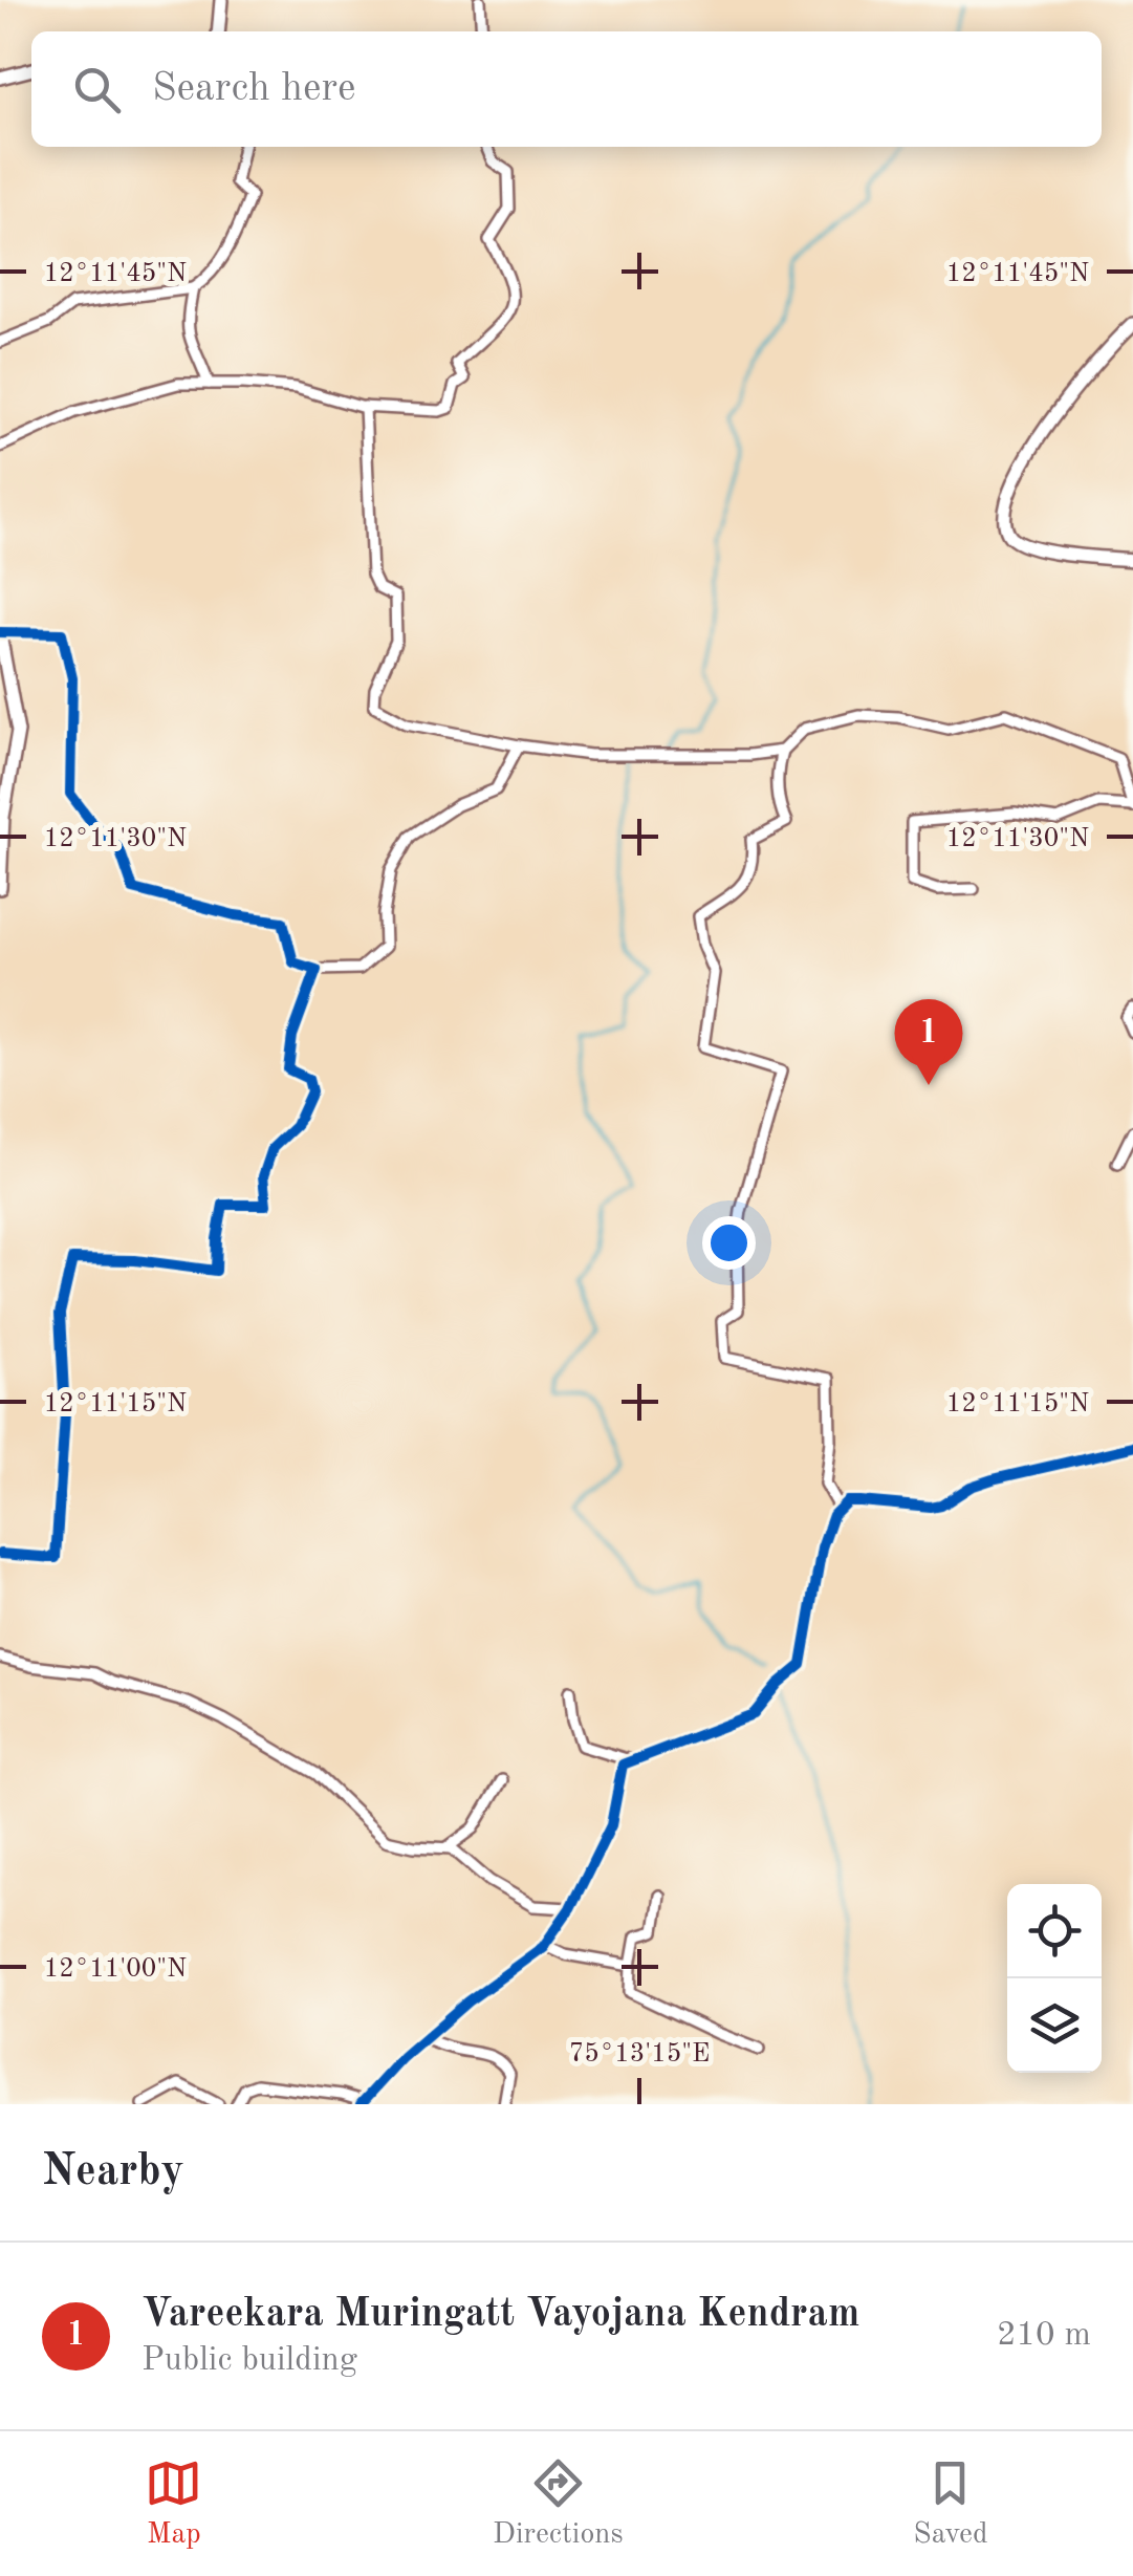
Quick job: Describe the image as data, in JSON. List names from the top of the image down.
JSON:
{
  "page": {
    "search": "Search here",
    "pins": "1",
    "heading": "Nearby",
    "list": [
      {
        "mark": "1",
        "name": "Vareekara Muringatt Vayojana Kendram",
        "note": "Public building",
        "value": "210 m"
      }
    ],
    "nav": ["Map", "Directions", "Saved"]
  },
  "coordinates": [
    "12°11'45\"N",
    "12°11'30\"N",
    "12°11'15\"N",
    "12°11'00\"N",
    "75°13'15\"E"
  ]
}
